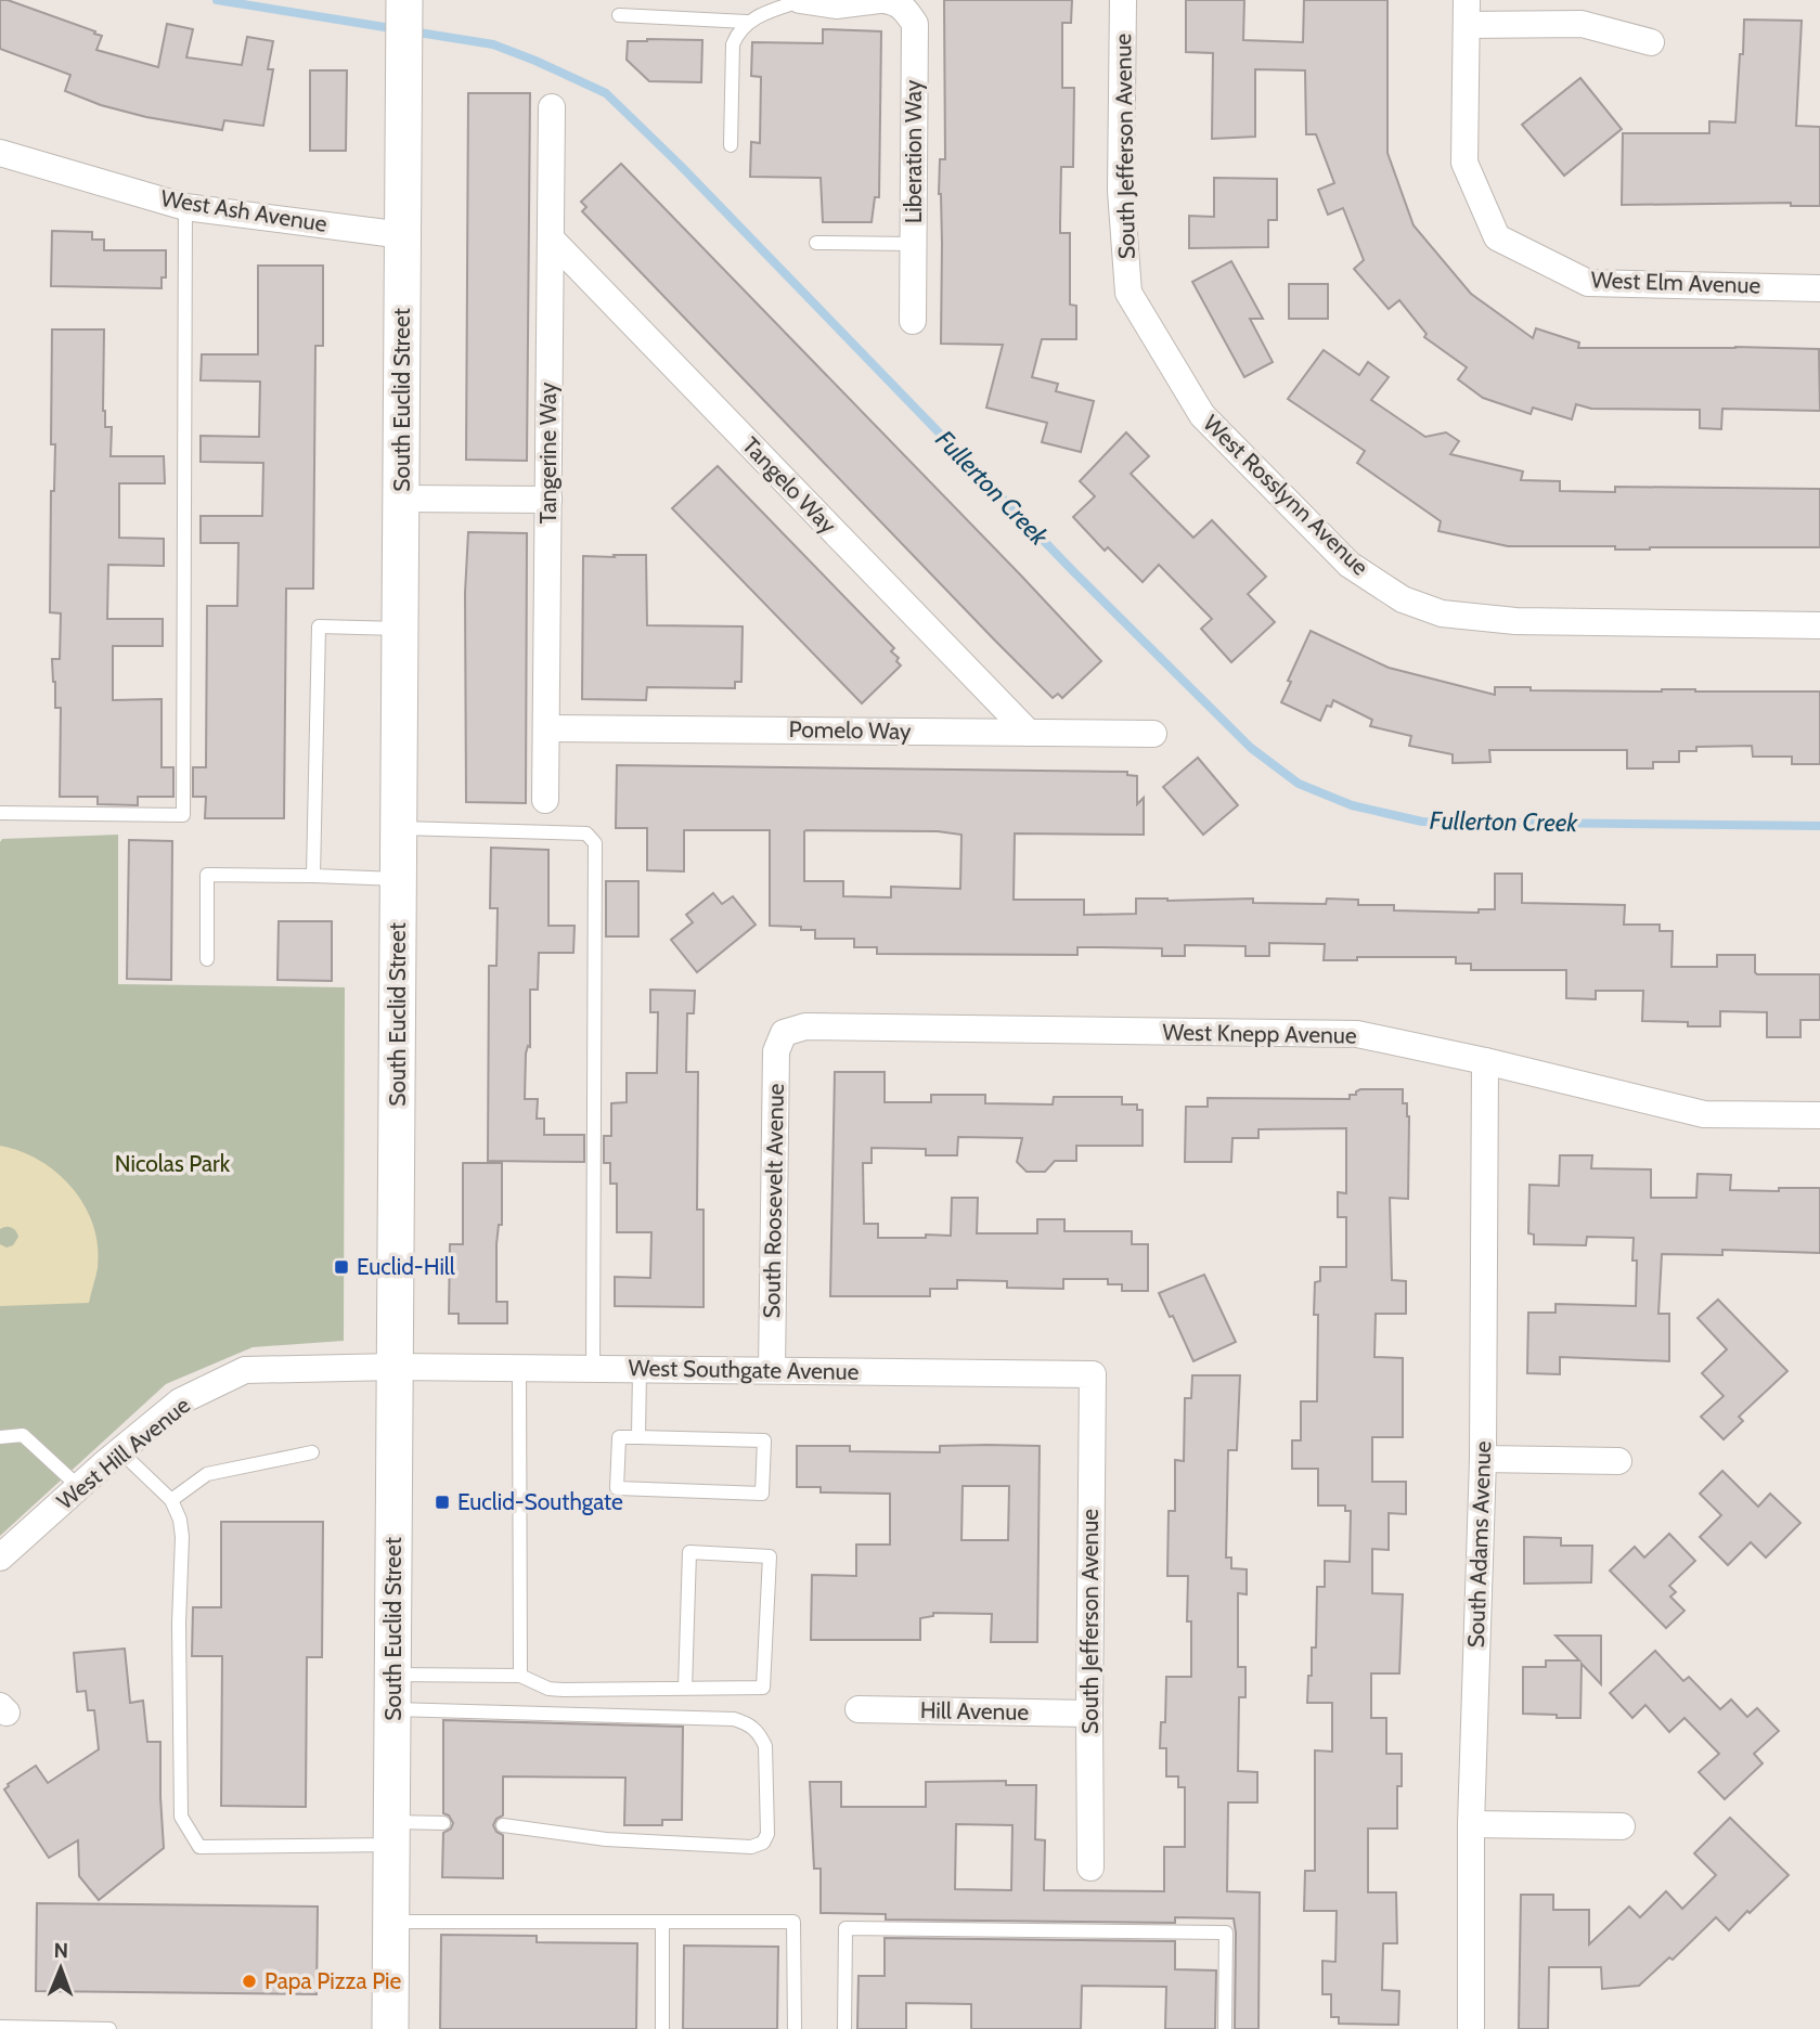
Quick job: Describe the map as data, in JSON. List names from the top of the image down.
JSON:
{
  "streets": {
    "main road": ["South Euclid Street"],
    "street": [
      "South Jefferson Avenue",
      "Liberation Way",
      "West Ash Avenue",
      "West Elm Avenue",
      "Tangerine Way",
      "Tangelo Way",
      "West Rosslynn Avenue",
      "Pomelo Way",
      "West Knepp Avenue",
      "South Roosevelt Avenue",
      "West Southgate Avenue",
      "West Hill Avenue",
      "South Adams Avenue",
      "Hill Avenue"
    ]
  },
  "crossings": [
    ["South Jefferson Avenue", "West Rosslynn Avenue"],
    ["South Jefferson Avenue", "West Southgate Avenue"],
    ["South Jefferson Avenue", "Hill Avenue"],
    ["West Ash Avenue", "South Euclid Street"],
    ["South Euclid Street", "West Southgate Avenue"],
    ["South Euclid Street", "West Hill Avenue"],
    ["Tangerine Way", "Tangelo Way"],
    ["Tangerine Way", "Pomelo Way"],
    ["Tangelo Way", "Pomelo Way"],
    ["West Knepp Avenue", "South Roosevelt Avenue"],
    ["West Knepp Avenue", "South Adams Avenue"],
    ["South Roosevelt Avenue", "West Southgate Avenue"],
    ["West Southgate Avenue", "West Hill Avenue"]
  ],
  "water": ["Fullerton Creek"],
  "parks": ["Nicolas Park"],
  "places": {
    "transit": ["Euclid-Hill", "Euclid-Southgate"],
    "other": ["Papa Pizza Pie"]
  },
  "north": "top"
}
